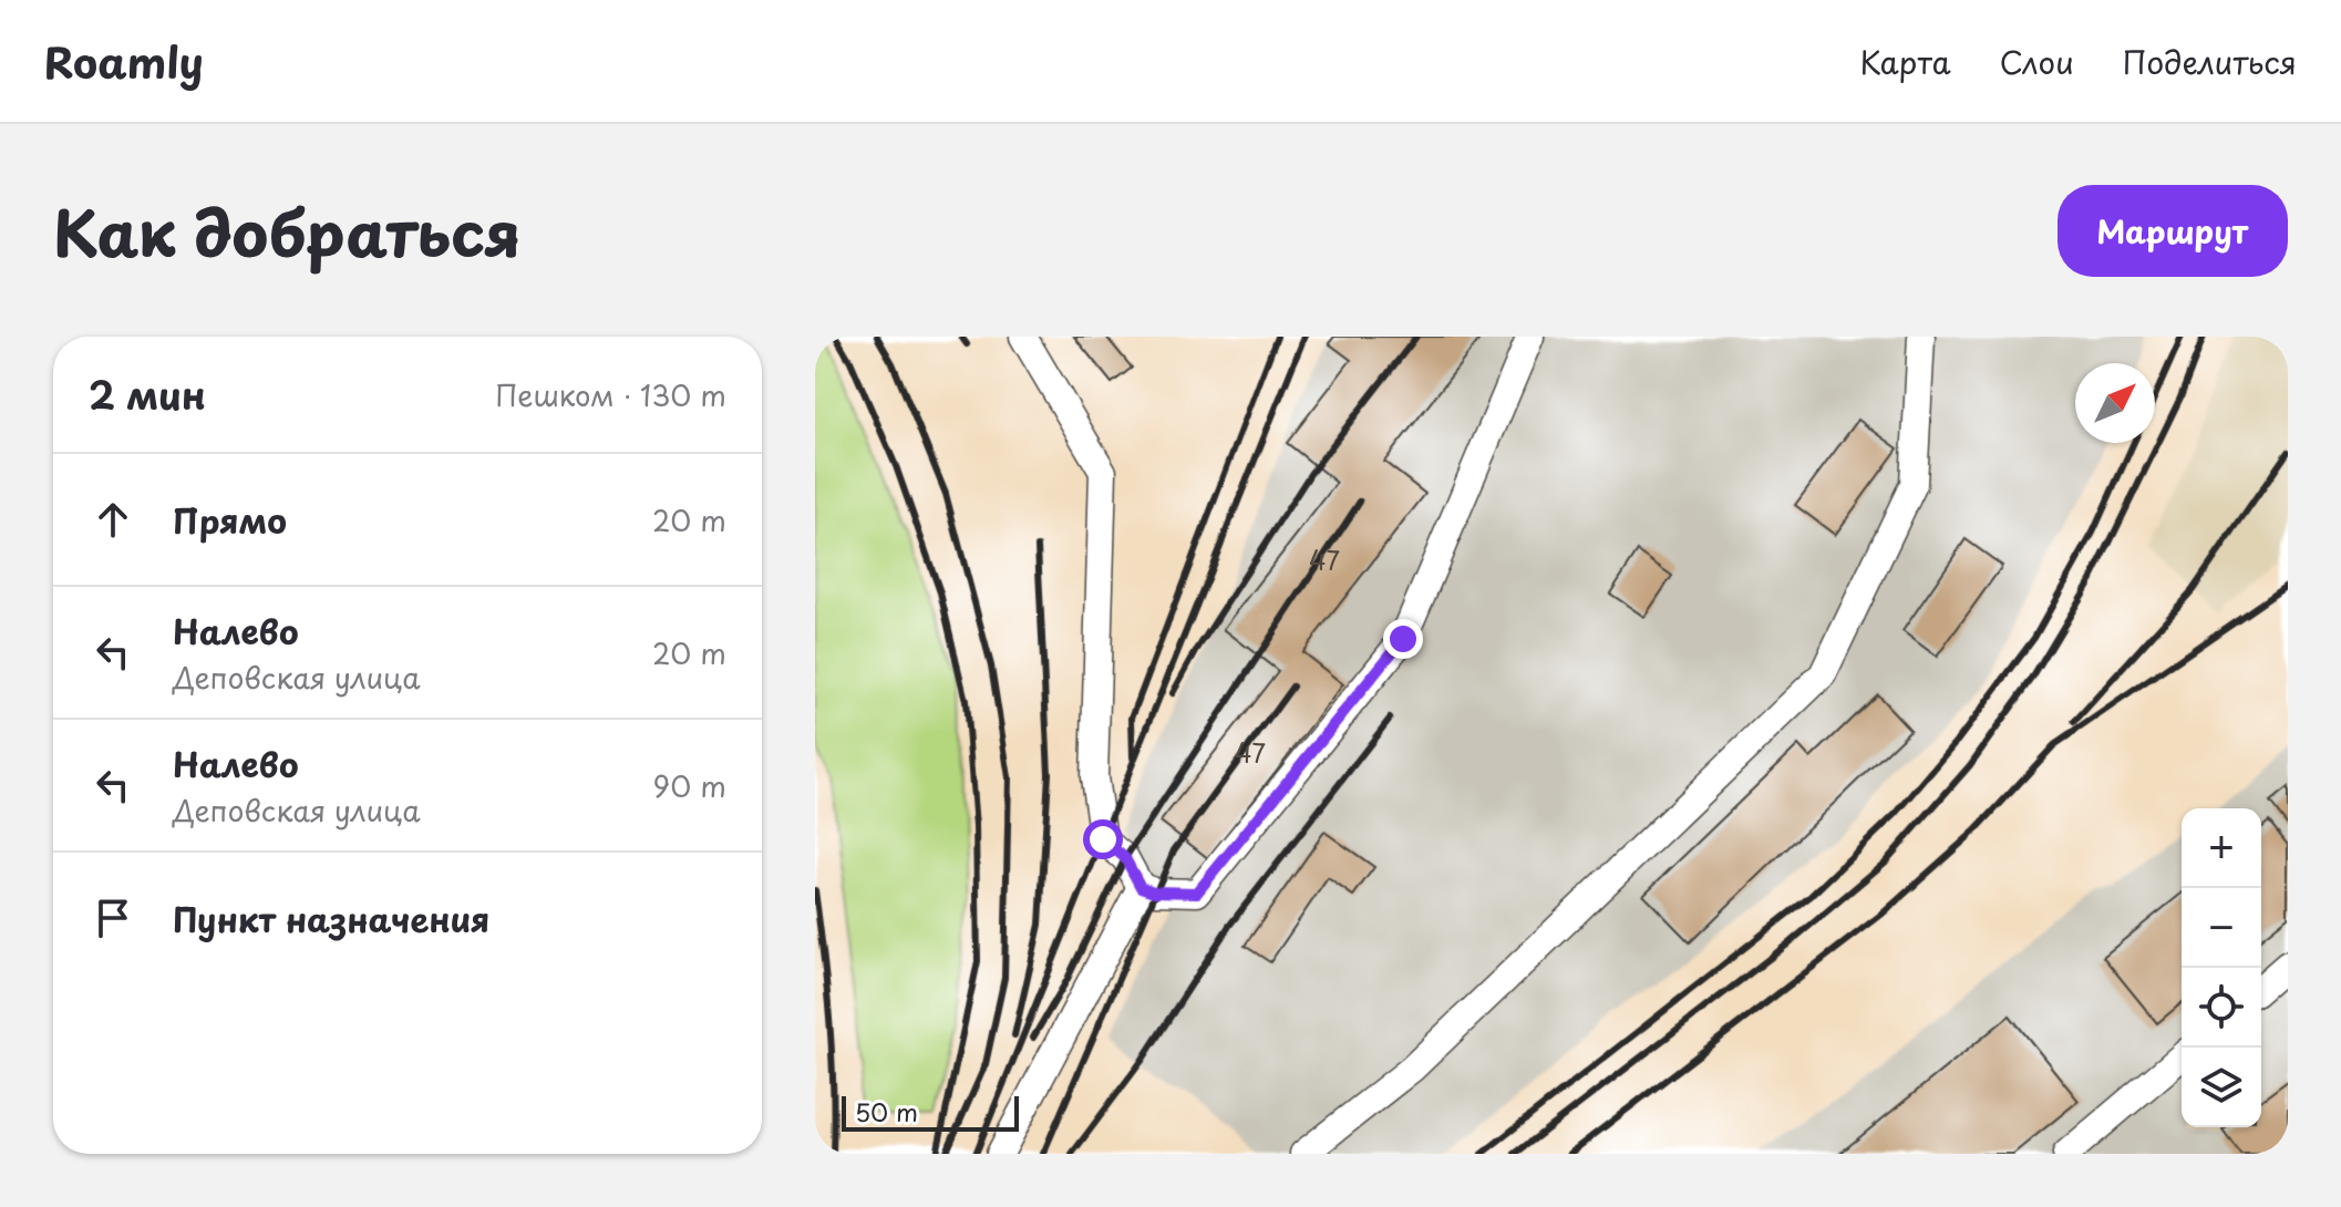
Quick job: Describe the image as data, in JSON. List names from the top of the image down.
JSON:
{
  "house_numbers": ["47", "47"],
  "scale_bar": "50 m",
  "north": "top right",
  "page": {
    "header": "Roamly",
    "nav": ["Карта", "Слои", "Поделиться"],
    "title": "Как добраться",
    "buttons": "Маршрут",
    "heading": ["2 мин", "Пешком · 130 m"],
    "list": [
      ["Прямо", "20 m"],
      ["Налево", "Деповская улица", "20 m"],
      ["Налево", "Деповская улица", "90 m"],
      "Пункт назначения"
    ],
    "map_buttons": ["+", "−"],
    "scale": "50 m"
  }
}
